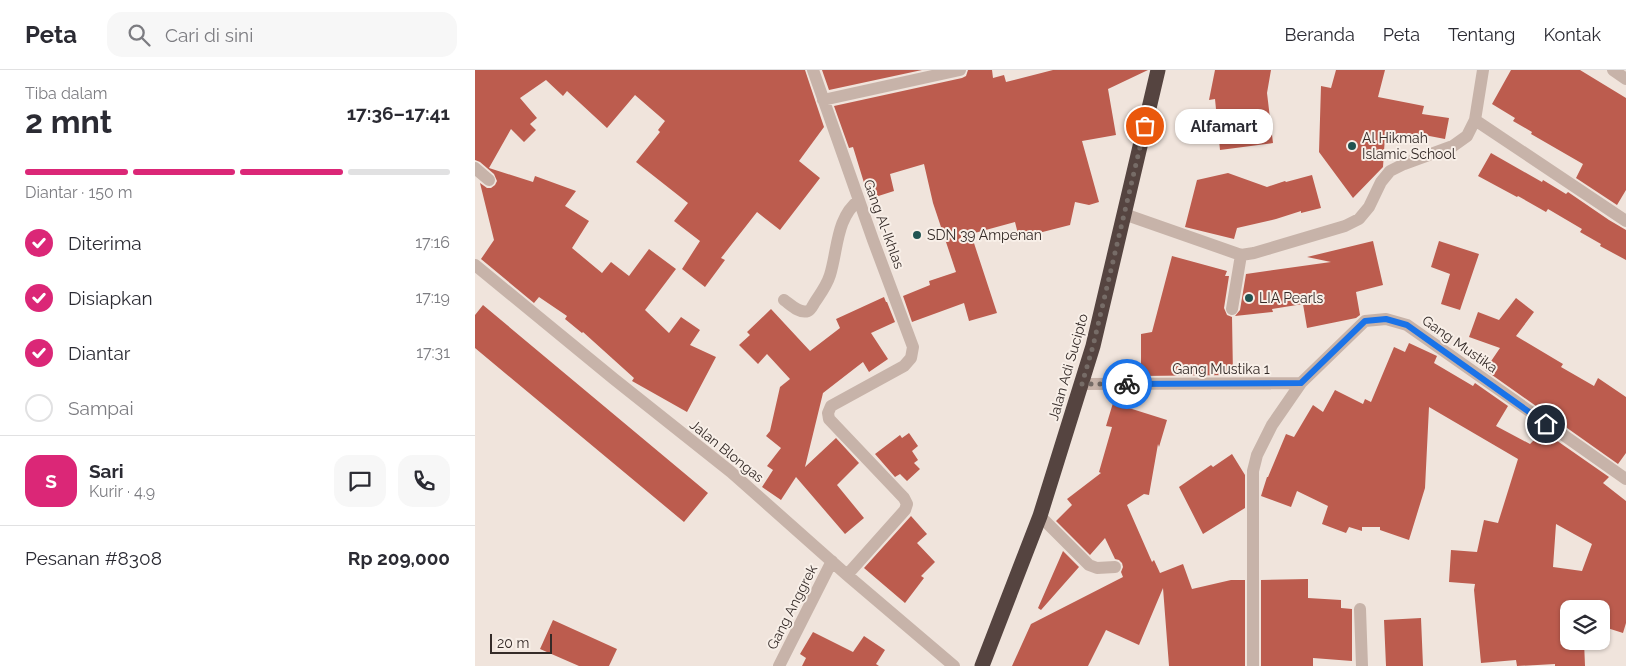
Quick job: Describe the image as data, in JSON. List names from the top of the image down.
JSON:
{
  "streets": {
    "highway": ["Jalan Adi Sucipto"],
    "street": [
      "Gang Al-Ikhlas",
      "Gang Mustika",
      "Gang Mustika 1",
      "Jalan Blongas",
      "Gang Anggrek"
    ]
  },
  "crossings": [
    ["Gang Al-Ikhlas", "Jalan Blongas"],
    ["Gang Mustika", "Gang Mustika 1"],
    ["Jalan Adi Sucipto", "Gang Mustika 1"],
    ["Jalan Blongas", "Gang Anggrek"]
  ],
  "places": [
    "Alfamart",
    "Al Hikmah Islamic School",
    "SDN 39 Ampenan",
    "LIA Pearls"
  ],
  "scale_bar": "20 m",
  "page": {
    "header": "Peta",
    "search": "Cari di sini",
    "nav": [
      "Beranda",
      "Peta",
      "Tentang",
      "Kontak"
    ],
    "heading": ["2 mnt", "Tiba dalam", "17:36–17:41"],
    "panel": [
      "Sari",
      "Kurir · 4.9",
      "Pesanan #8308",
      "Rp 209,000"
    ],
    "bubble": "Alfamart",
    "bar": "Diantar · 150 m",
    "list": [
      ["Diterima", "17:16"],
      ["Disiapkan", "17:19"],
      ["Diantar", "17:31"],
      "Sampai"
    ],
    "round": "S",
    "scale": "20 m"
  }
}
